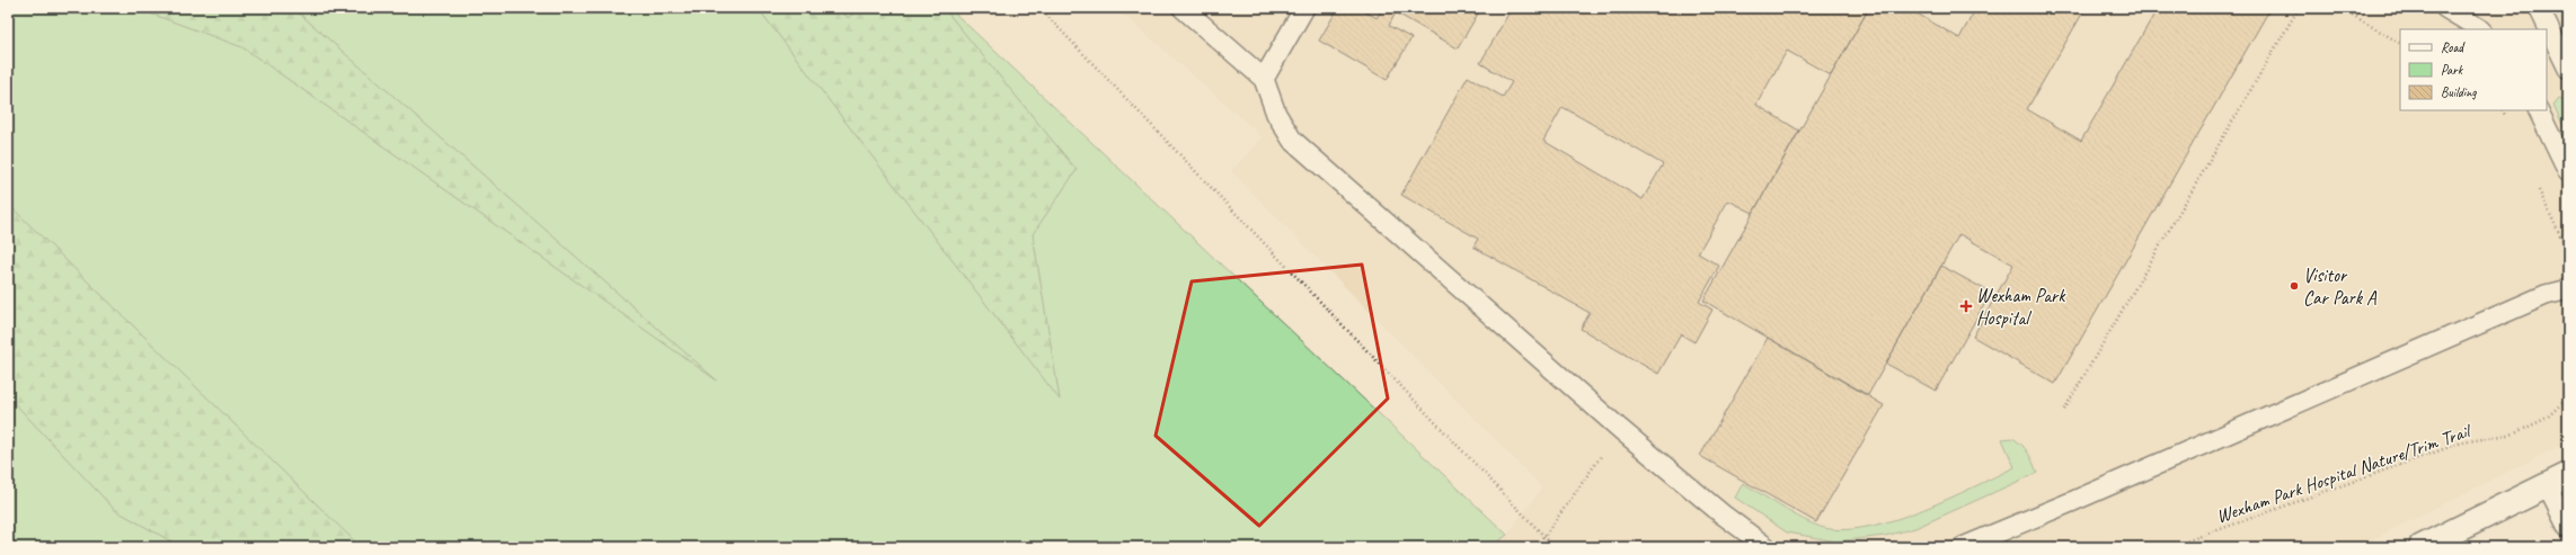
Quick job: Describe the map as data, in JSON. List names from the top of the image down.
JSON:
{
  "streets": {
    "path": ["Wexham Park Hospital Nature/Trim Trail"]
  },
  "places": {
    "other": ["Visitor Car Park A"],
    "health": ["Wexham Park Hospital"]
  },
  "legend": ["Road", "Park", "Building"]
}
